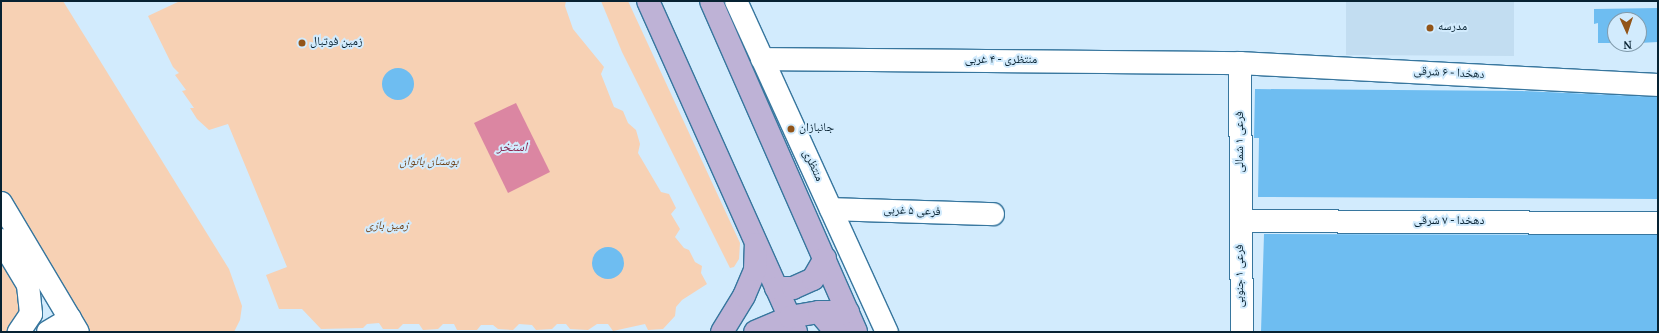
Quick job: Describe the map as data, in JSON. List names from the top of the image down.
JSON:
{
  "streets": {
    "main road": ["منتظری"],
    "street": [
      "منتظری - ۴ غربی",
      "دهخدا - ۶ شرقی",
      "فرعی ۱ شمالی",
      "فرعی ۵ غربی",
      "دهخدا - ۷ شرقی",
      "فرعی ۱ جنوبی"
    ]
  },
  "crossings": [
    ["منتظری - ۴ غربی", "دهخدا - ۶ شرقی"],
    ["منتظری - ۴ غربی", "فرعی ۱ شمالی"],
    ["منتظری - ۴ غربی", "منتظری"],
    ["دهخدا - ۶ شرقی", "فرعی ۱ شمالی"],
    ["فرعی ۱ شمالی", "دهخدا - ۷ شرقی"],
    ["فرعی ۱ شمالی", "فرعی ۱ جنوبی"],
    ["منتظری", "فرعی ۵ غربی"],
    ["دهخدا - ۷ شرقی", "فرعی ۱ جنوبی"]
  ],
  "water": ["استخر"],
  "parks": ["بوستان بانوان", "زمین بازی"],
  "places": ["مدرسه", "زمین فوتبال", "جانبازان"],
  "north": "bottom"
}
